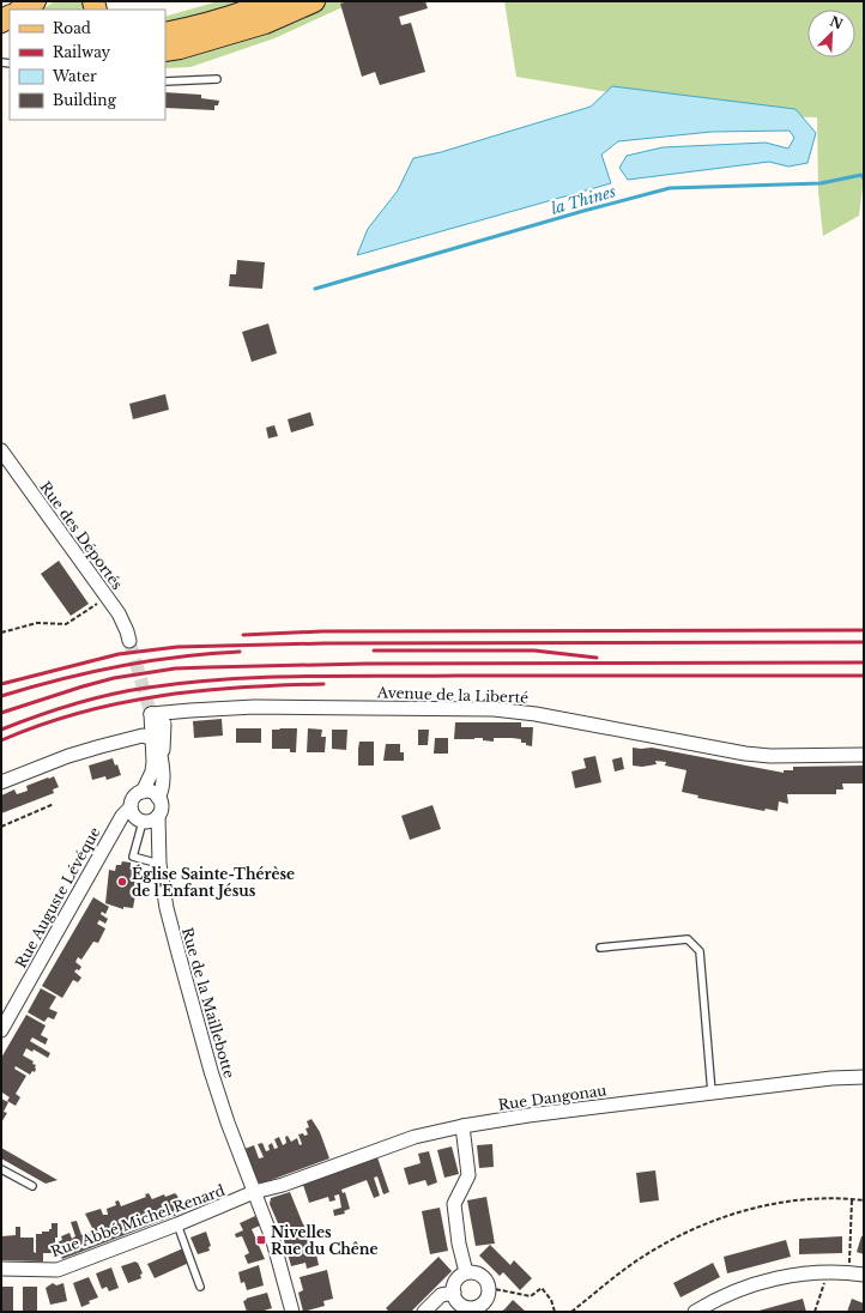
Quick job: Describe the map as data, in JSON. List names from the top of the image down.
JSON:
{
  "streets": {
    "street": [
      "Rue des Déportés",
      "Avenue de la Liberté",
      "Rue Auguste Lévéque",
      "Rue de la Maillebotte",
      "Rue Dangonau",
      "Rue Abbé Michel Renard"
    ]
  },
  "crossings": [
    ["Rue Auguste Lévéque", "Rue de la Maillebotte"],
    ["Rue de la Maillebotte", "Rue Dangonau"],
    ["Rue de la Maillebotte", "Rue Abbé Michel Renard"],
    ["Rue Dangonau", "Rue Abbé Michel Renard"]
  ],
  "water": ["la Thines"],
  "places": {
    "other": ["Église Sainte-Thérèse de l'Enfant Jésus"],
    "transit": ["Nivelles Rue du Chêne"]
  },
  "legend": [
    "Road",
    "Railway",
    "Water",
    "Building"
  ],
  "north": "top right"
}
